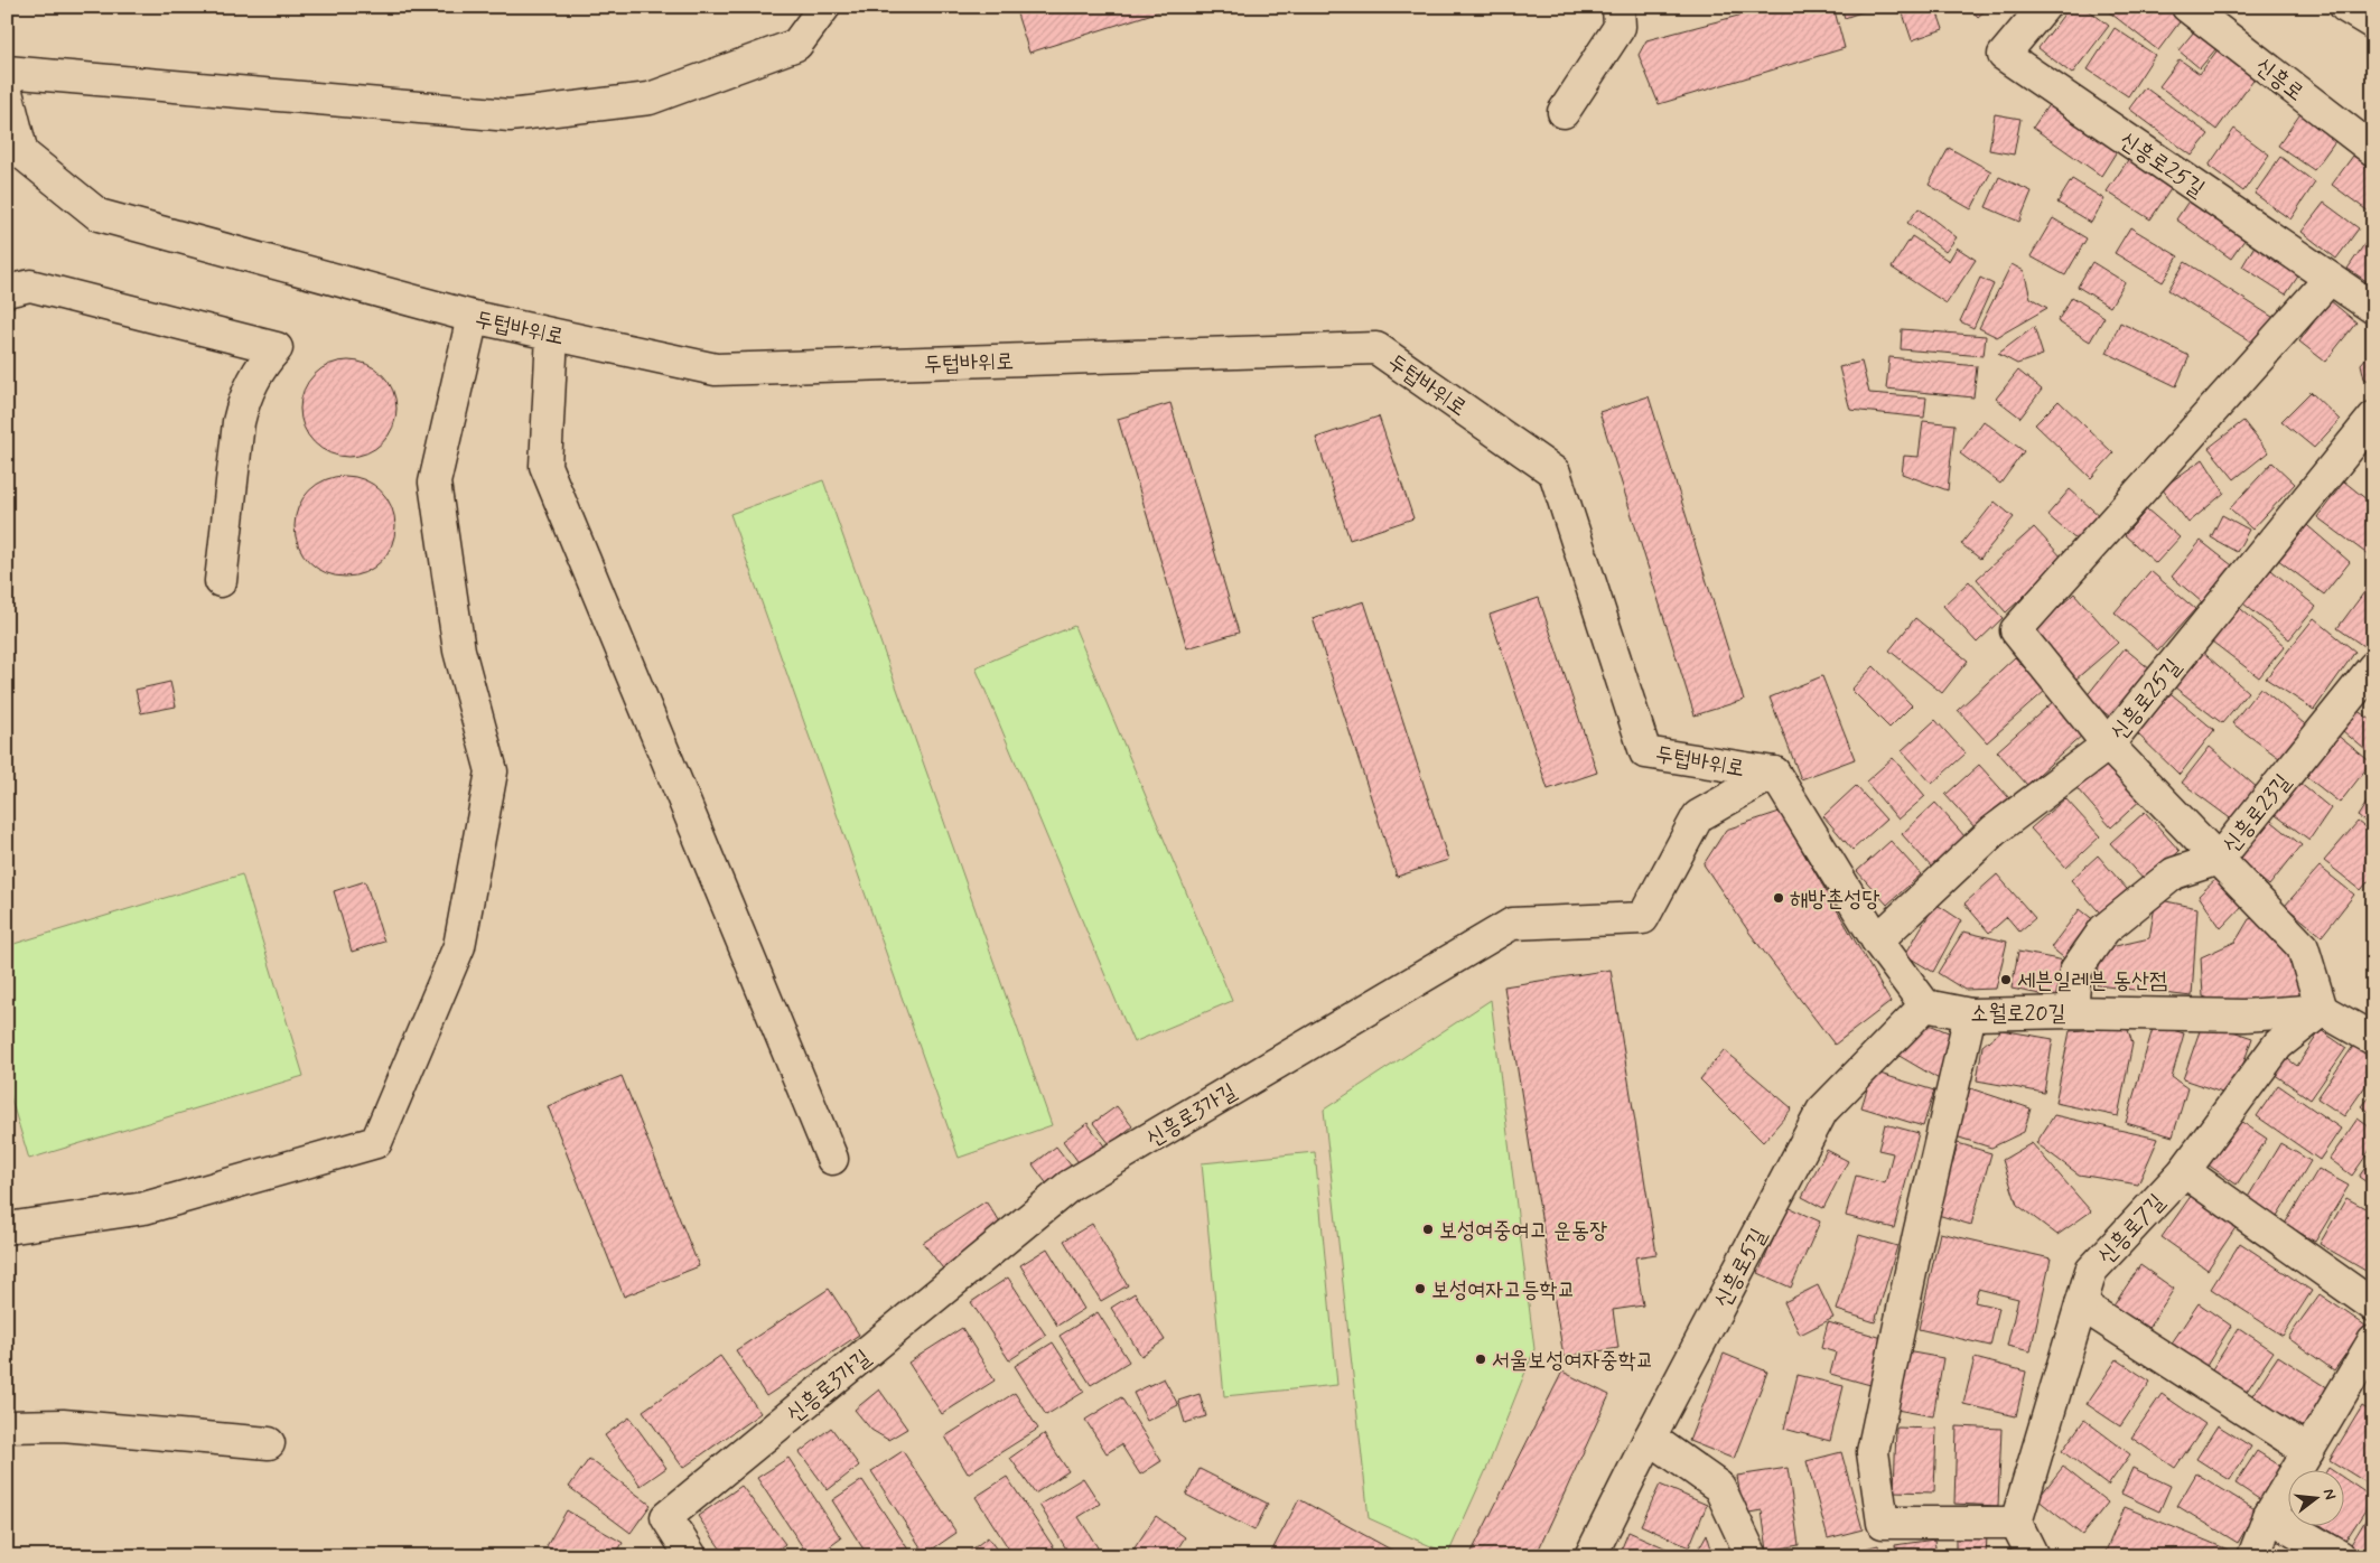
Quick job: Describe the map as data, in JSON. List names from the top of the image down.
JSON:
{
  "streets": {
    "street": [
      "신흥로",
      "신흥로25길",
      "두텁바위로",
      "신흥로23길",
      "소월로20길",
      "신흥로3가길",
      "신흥로7길",
      "신흥로5길"
    ]
  },
  "crossings": [
    ["두텁바위로", "신흥로3가길"],
    ["신흥로23길", "소월로20길"],
    ["소월로20길", "신흥로7길"],
    ["소월로20길", "신흥로5길"]
  ],
  "places": [
    "해방촌성당",
    "세븐일레븐 동산점",
    "보성여중여고 운동장",
    "보성여자고등학교",
    "서울보성여자중학교"
  ],
  "north": "right"
}
